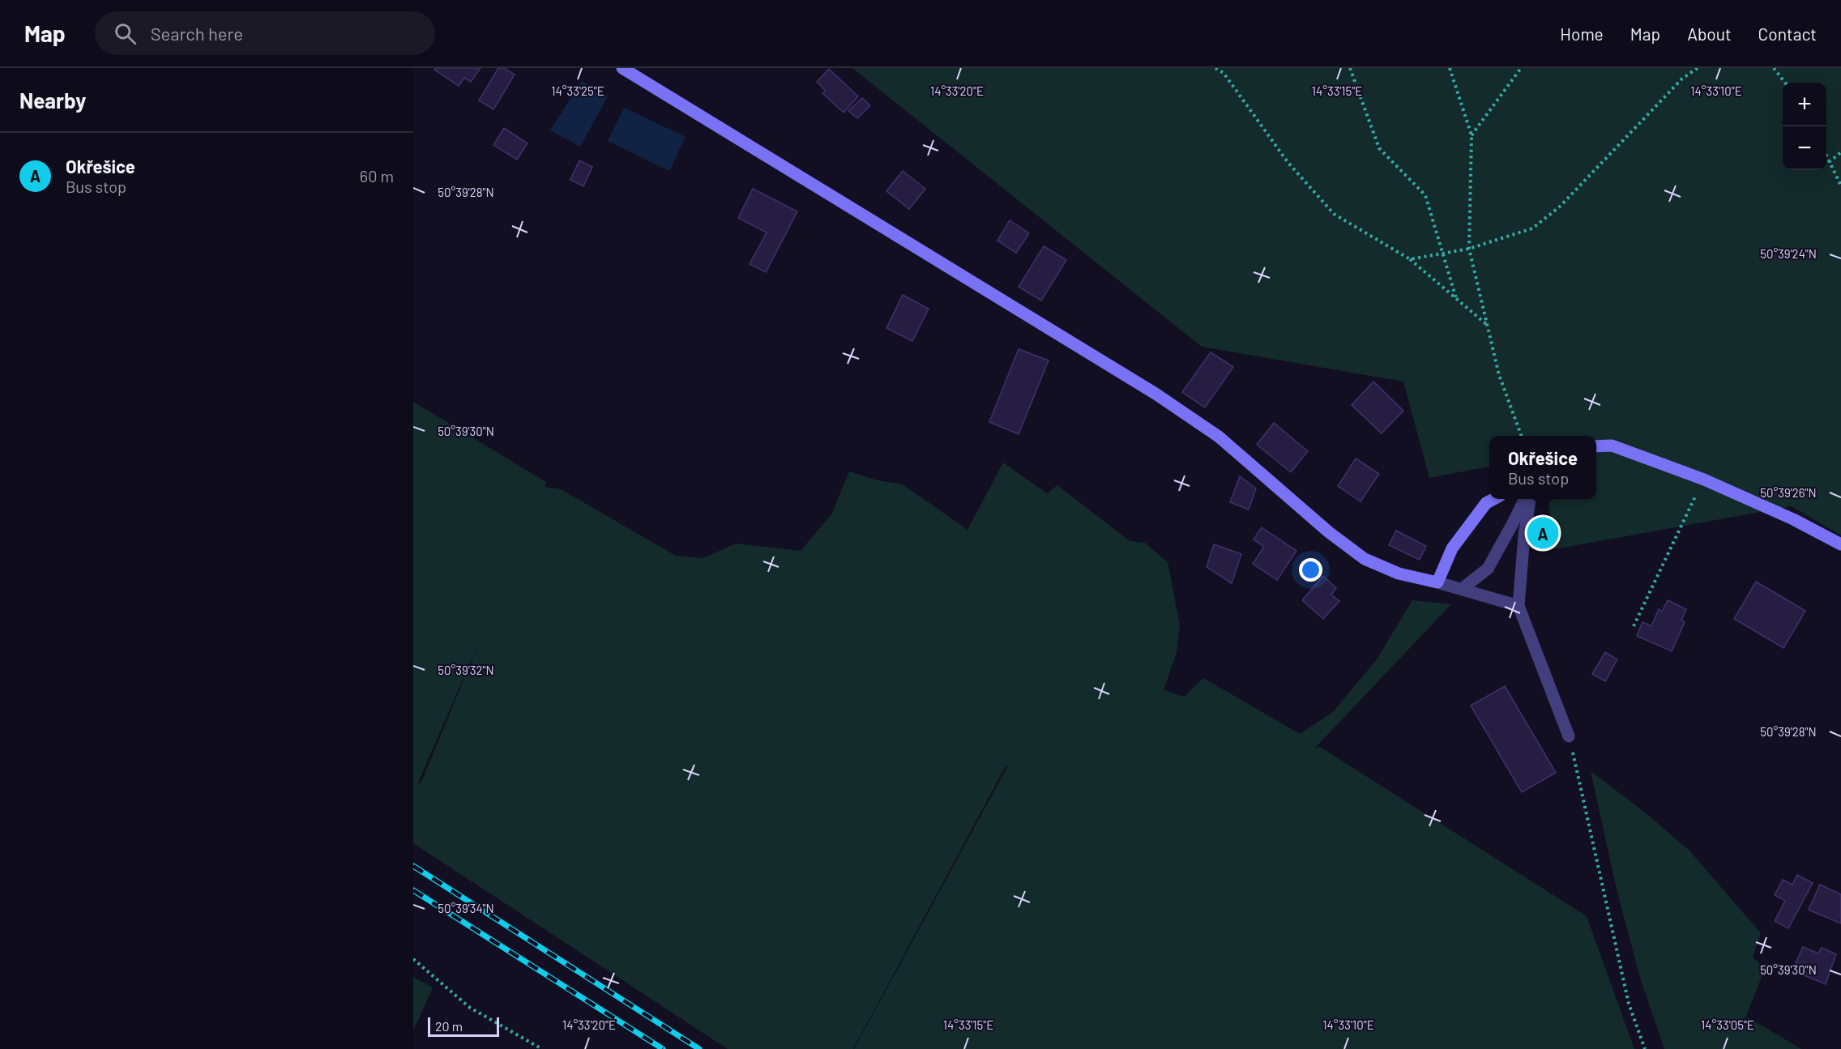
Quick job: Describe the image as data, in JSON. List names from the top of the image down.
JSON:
{
  "scale_bar": "20 m",
  "page": {
    "header": "Map",
    "search": "Search here",
    "nav": [
      "Home",
      "Map",
      "About",
      "Contact"
    ],
    "heading": "Nearby",
    "map_buttons": ["+", "−"],
    "list": [
      {
        "mark": "A",
        "name": "Okřešice",
        "note": "Bus stop",
        "value": "60 m"
      }
    ],
    "popup": ["Okřešice", "Bus stop"],
    "pins": "A",
    "scale": "20 m"
  },
  "coordinates": [
    "14°33'25\"E",
    "14°33'20\"E",
    "14°33'15\"E",
    "14°33'10\"E",
    "50°39'28\"N",
    "50°39'24\"N",
    "50°39'30\"N",
    "50°39'26\"N",
    "50°39'32\"N",
    "50°39'34\"N",
    "14°33'05\"E"
  ]
}
